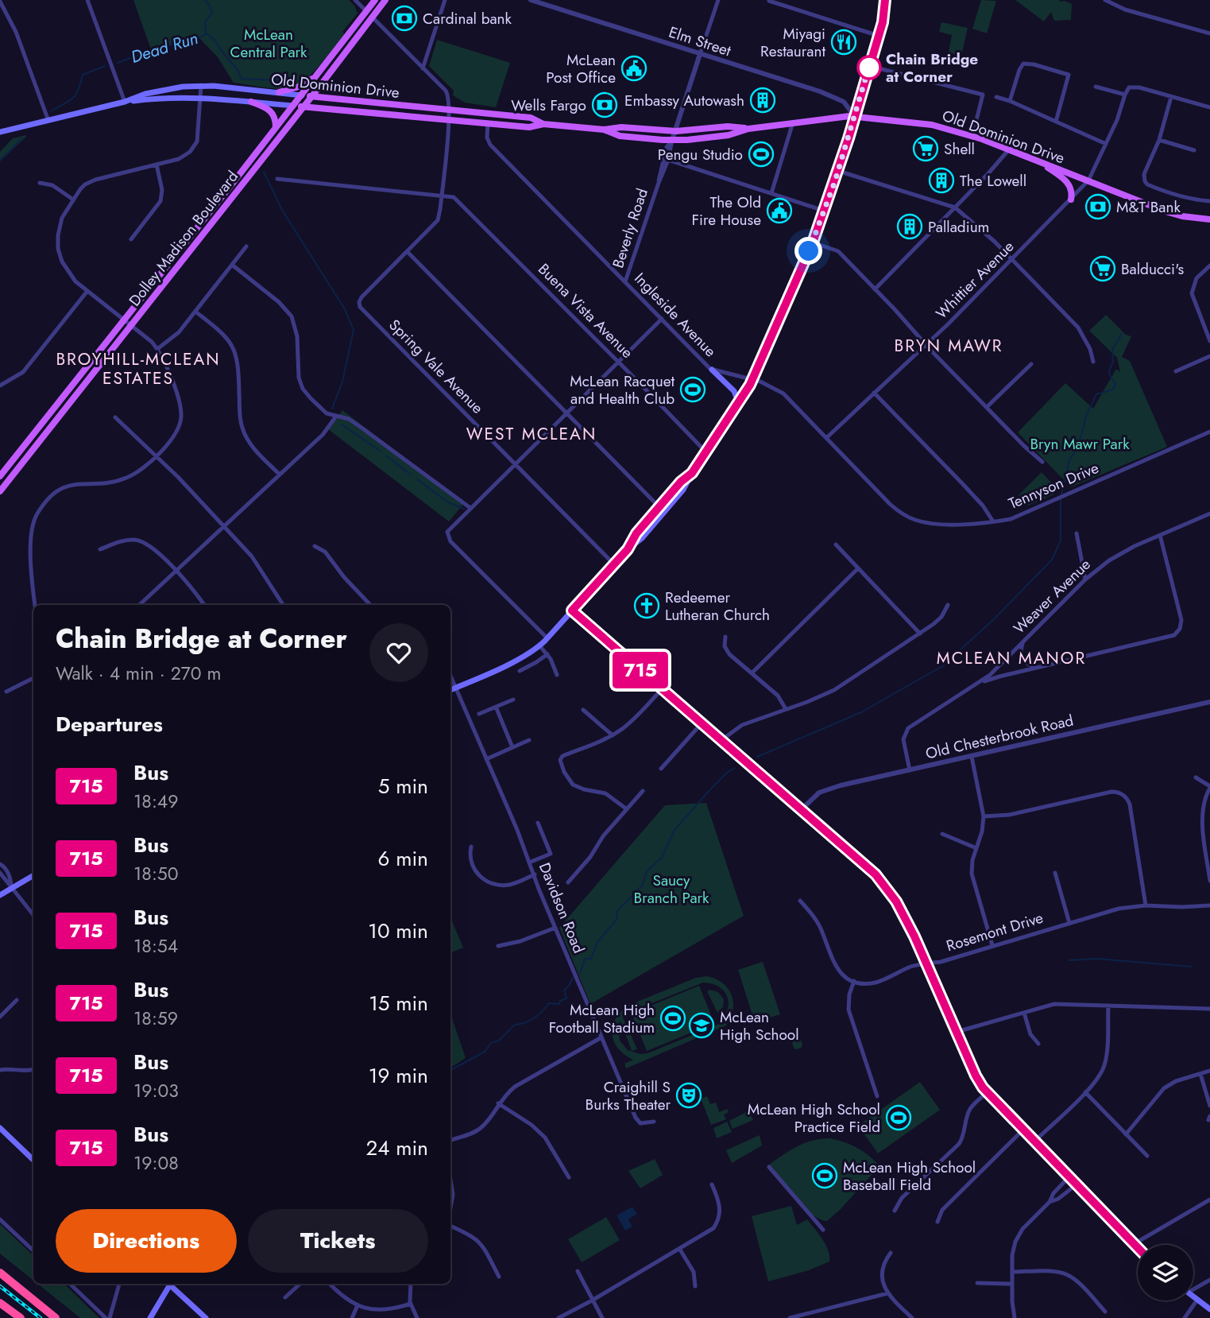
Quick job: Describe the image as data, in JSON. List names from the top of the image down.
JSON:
{
  "streets": {
    "main road": ["Old Dominion Drive", "Dolley Madison Boulevard"],
    "street": [
      "Elm Street",
      "Beverly Road",
      "Whittier Avenue",
      "Buena Vista Avenue",
      "Ingleside Avenue",
      "Spring Vale Avenue",
      "Tennyson Drive",
      "Weaver Avenue",
      "Old Chesterbrook Road",
      "Davidson Road",
      "Rosemont Drive"
    ]
  },
  "crossings": [
    ["Elm Street", "Old Dominion Drive"],
    ["Elm Street", "Beverly Road"],
    ["Old Dominion Drive", "Beverly Road"],
    ["Old Dominion Drive", "Dolley Madison Boulevard"],
    ["Old Dominion Drive", "Whittier Avenue"],
    ["Old Dominion Drive", "Ingleside Avenue"],
    ["Beverly Road", "Ingleside Avenue"],
    ["Whittier Avenue", "Tennyson Drive"],
    ["Ingleside Avenue", "Tennyson Drive"],
    ["Weaver Avenue", "Old Chesterbrook Road"]
  ],
  "districts": [
    "BRYN MAWR",
    "BROYHILL-MCLEAN ESTATES",
    "WEST MCLEAN",
    "MCLEAN MANOR"
  ],
  "water": ["Dead Run"],
  "parks": ["McLean Central Park", "Bryn Mawr Park", "Saucy Branch Park"],
  "places": {
    "bank": ["Cardinal bank", "Wells Fargo", "M&T Bank"],
    "restaurant": ["Miyagi Restaurant"],
    "other": ["Chain Bridge at Corner"],
    "public building": ["McLean Post Office", "The Old Fire House"],
    "building": ["Embassy Autowash", "The Lowell", "Palladium"],
    "supermarket": ["Shell", "Balducci's"],
    "sports": [
      "Pengu Studio",
      "McLean Racquet and Health Club",
      "McLean High Football Stadium",
      "McLean High School Practice Field",
      "McLean High School Baseball Field"
    ],
    "church": ["Redeemer Lutheran Church"],
    "school or university": ["McLean High School"],
    "theatre": ["Craighill S Burks Theater"]
  },
  "lines": ["bus line 715"],
  "page": {
    "on_map": "715",
    "heading": [
      ["Chain Bridge at Corner", "Walk · 4 min · 270 m"],
      "Departures"
    ],
    "list": [
      {
        "mark": "715",
        "name": "Bus",
        "note": "18:49",
        "value": "5 min"
      },
      {
        "mark": "715",
        "name": "Bus",
        "note": "18:50",
        "value": "6 min"
      },
      {
        "mark": "715",
        "name": "Bus",
        "note": "18:54",
        "value": "10 min"
      },
      {
        "mark": "715",
        "name": "Bus",
        "note": "18:59",
        "value": "15 min"
      },
      {
        "mark": "715",
        "name": "Bus",
        "note": "19:03",
        "value": "19 min"
      },
      {
        "mark": "715",
        "name": "Bus",
        "note": "19:08",
        "value": "24 min"
      }
    ],
    "buttons": ["Directions", "Tickets"]
  }
}
